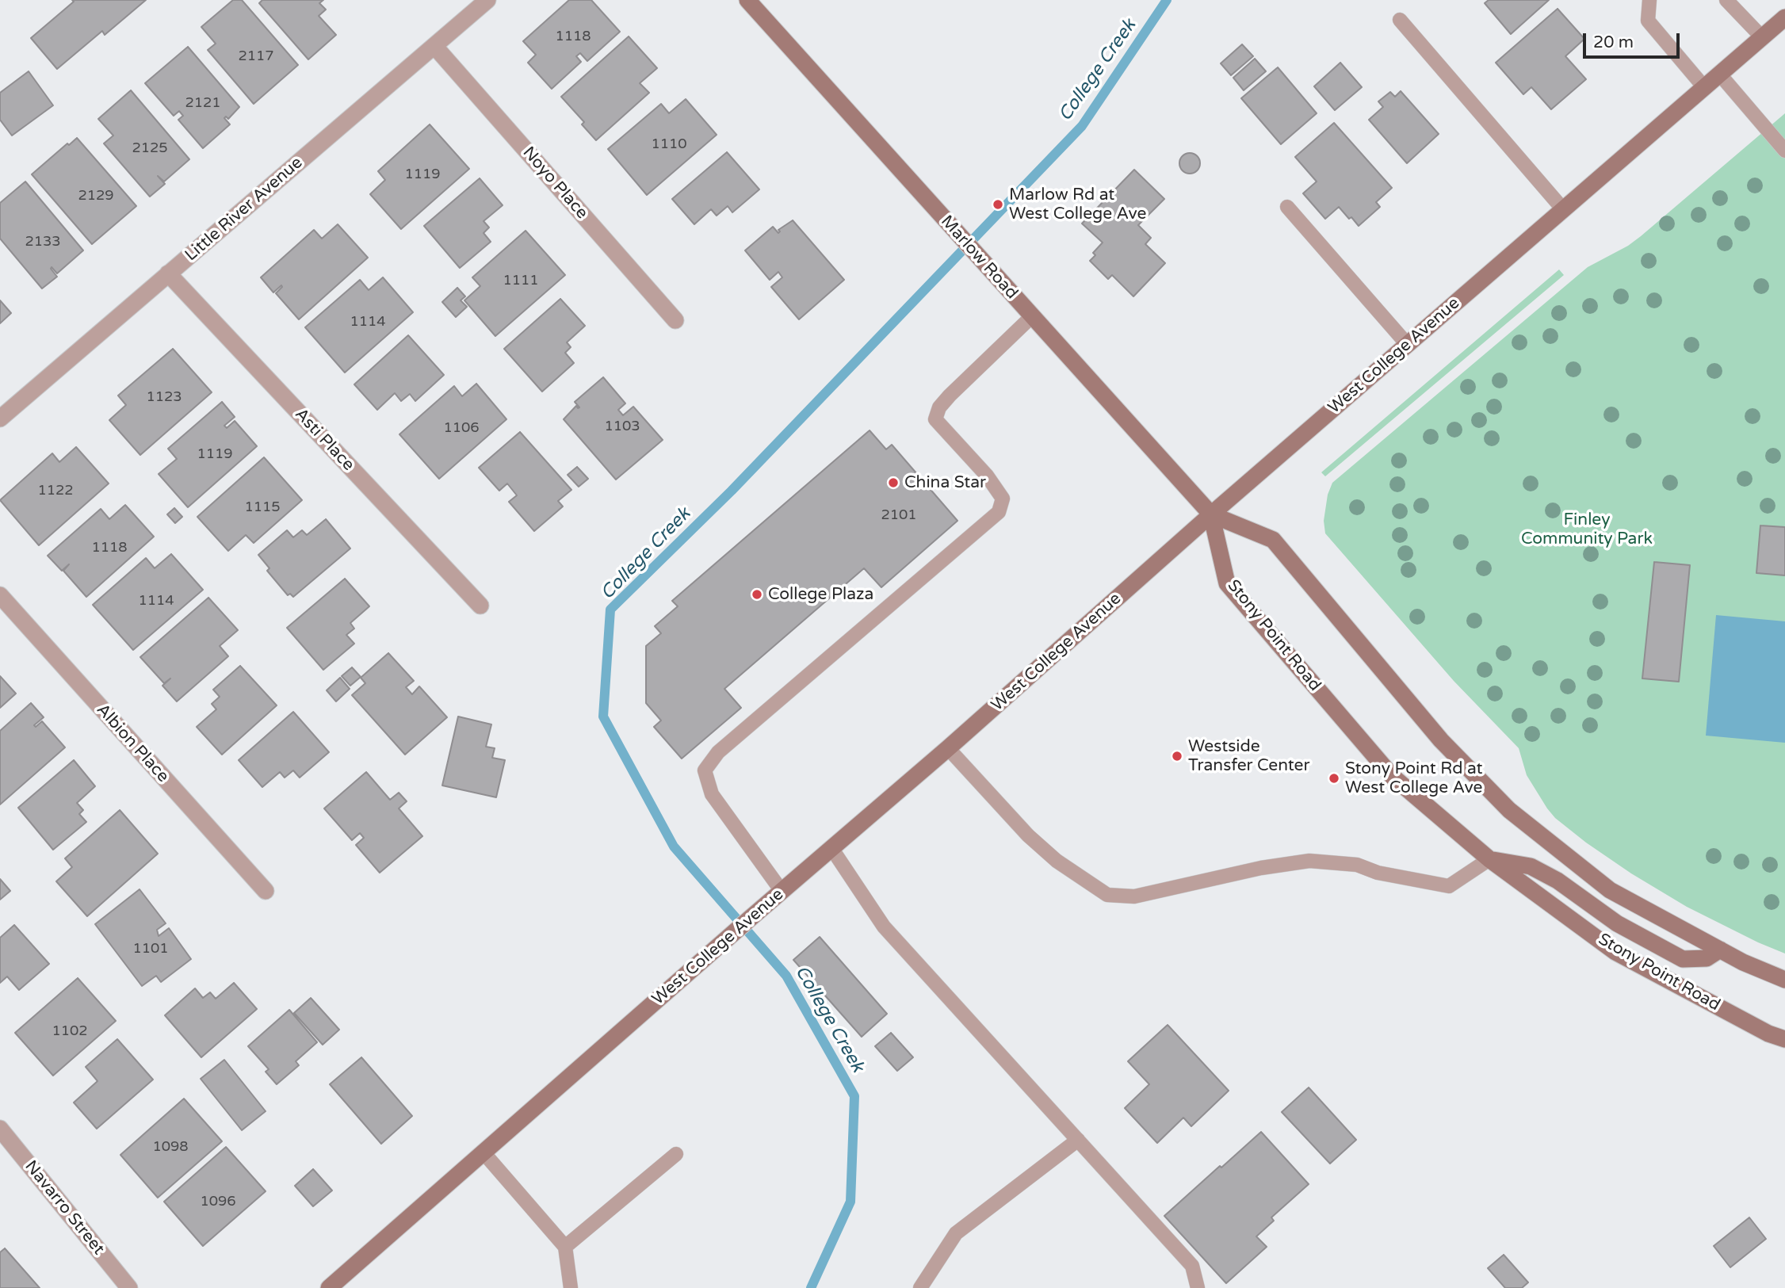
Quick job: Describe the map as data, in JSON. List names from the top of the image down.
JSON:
{
  "streets": {
    "main road": ["Marlow Road", "West College Avenue", "Stony Point Road"],
    "street": [
      "Noyo Place",
      "Little River Avenue",
      "Asti Place",
      "Albion Place",
      "Navarro Street"
    ]
  },
  "crossings": [
    ["Noyo Place", "Little River Avenue"],
    ["Little River Avenue", "Asti Place"],
    ["Marlow Road", "West College Avenue"],
    ["Marlow Road", "Stony Point Road"],
    ["West College Avenue", "Stony Point Road"]
  ],
  "water": ["College Creek"],
  "parks": ["Finley Community Park"],
  "places": [
    "Marlow Rd at West College Ave",
    "China Star",
    "College Plaza",
    "Westside Transfer Center",
    "Stony Point Rd at West College Ave"
  ],
  "house_numbers": [
    "1118",
    "2117",
    "2121",
    "1110",
    "2125",
    "1119",
    "2129",
    "2133",
    "1111",
    "1114",
    "1123",
    "1103",
    "1106",
    "1119",
    "1122",
    "1115",
    "2101",
    "1118",
    "1114",
    "1101",
    "1102",
    "1098",
    "1096"
  ],
  "scale_bar": "20 m"
}
